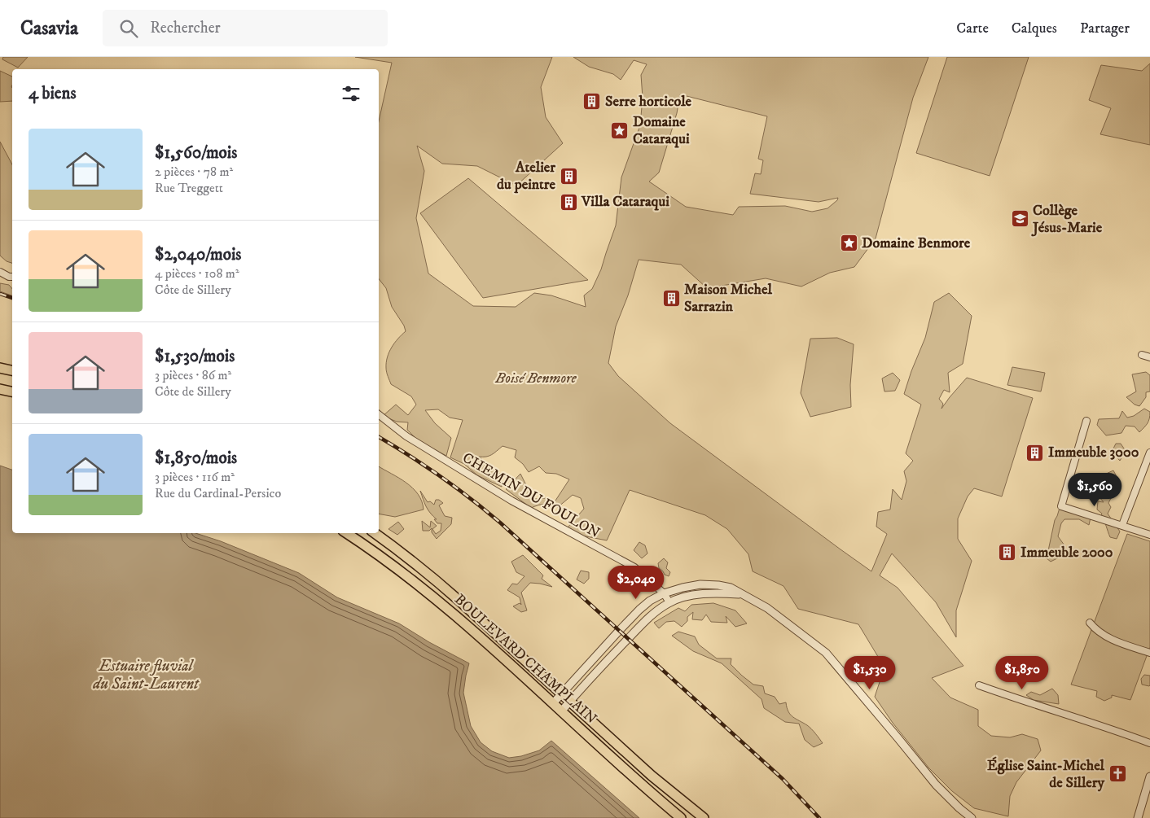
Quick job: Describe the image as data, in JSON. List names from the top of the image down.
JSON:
{
  "streets": {
    "main road": ["BOULEVARD CHAMPLAIN"],
    "street": ["CHEMIN DU FOULON"]
  },
  "water": ["Estuaire fluvial du Saint-Laurent"],
  "parks": ["Boisé Benmore"],
  "places": {
    "building": [
      "Serre horticole",
      "Atelier du peintre",
      "Villa Cataraqui",
      "Maison Michel Sarrazin",
      "Immeuble 3000",
      "Immeuble 2000"
    ],
    "place": ["Domaine Cataraqui", "Domaine Benmore"],
    "school or university": ["Collège Jésus-Marie"],
    "church": ["Église Saint-Michel de Sillery"]
  },
  "page": {
    "header": "Casavia",
    "search": "Rechercher",
    "nav": ["Carte", "Calques", "Partager"],
    "heading": "4 biens",
    "list": [
      {
        "name": "$1,560/mois",
        "note": "2 pièces · 78 m² · Rue Treggett"
      },
      {
        "name": "$2,040/mois",
        "note": "4 pièces · 108 m² · Côte de Sillery"
      },
      {
        "name": "$1,530/mois",
        "note": "3 pièces · 86 m² · Côte de Sillery"
      },
      {
        "name": "$1,850/mois",
        "note": "3 pièces · 116 m² · Rue du Cardinal-Persico"
      }
    ],
    "price": [
      "$1,560",
      "$2,040",
      "$1,530",
      "$1,850"
    ]
  }
}
